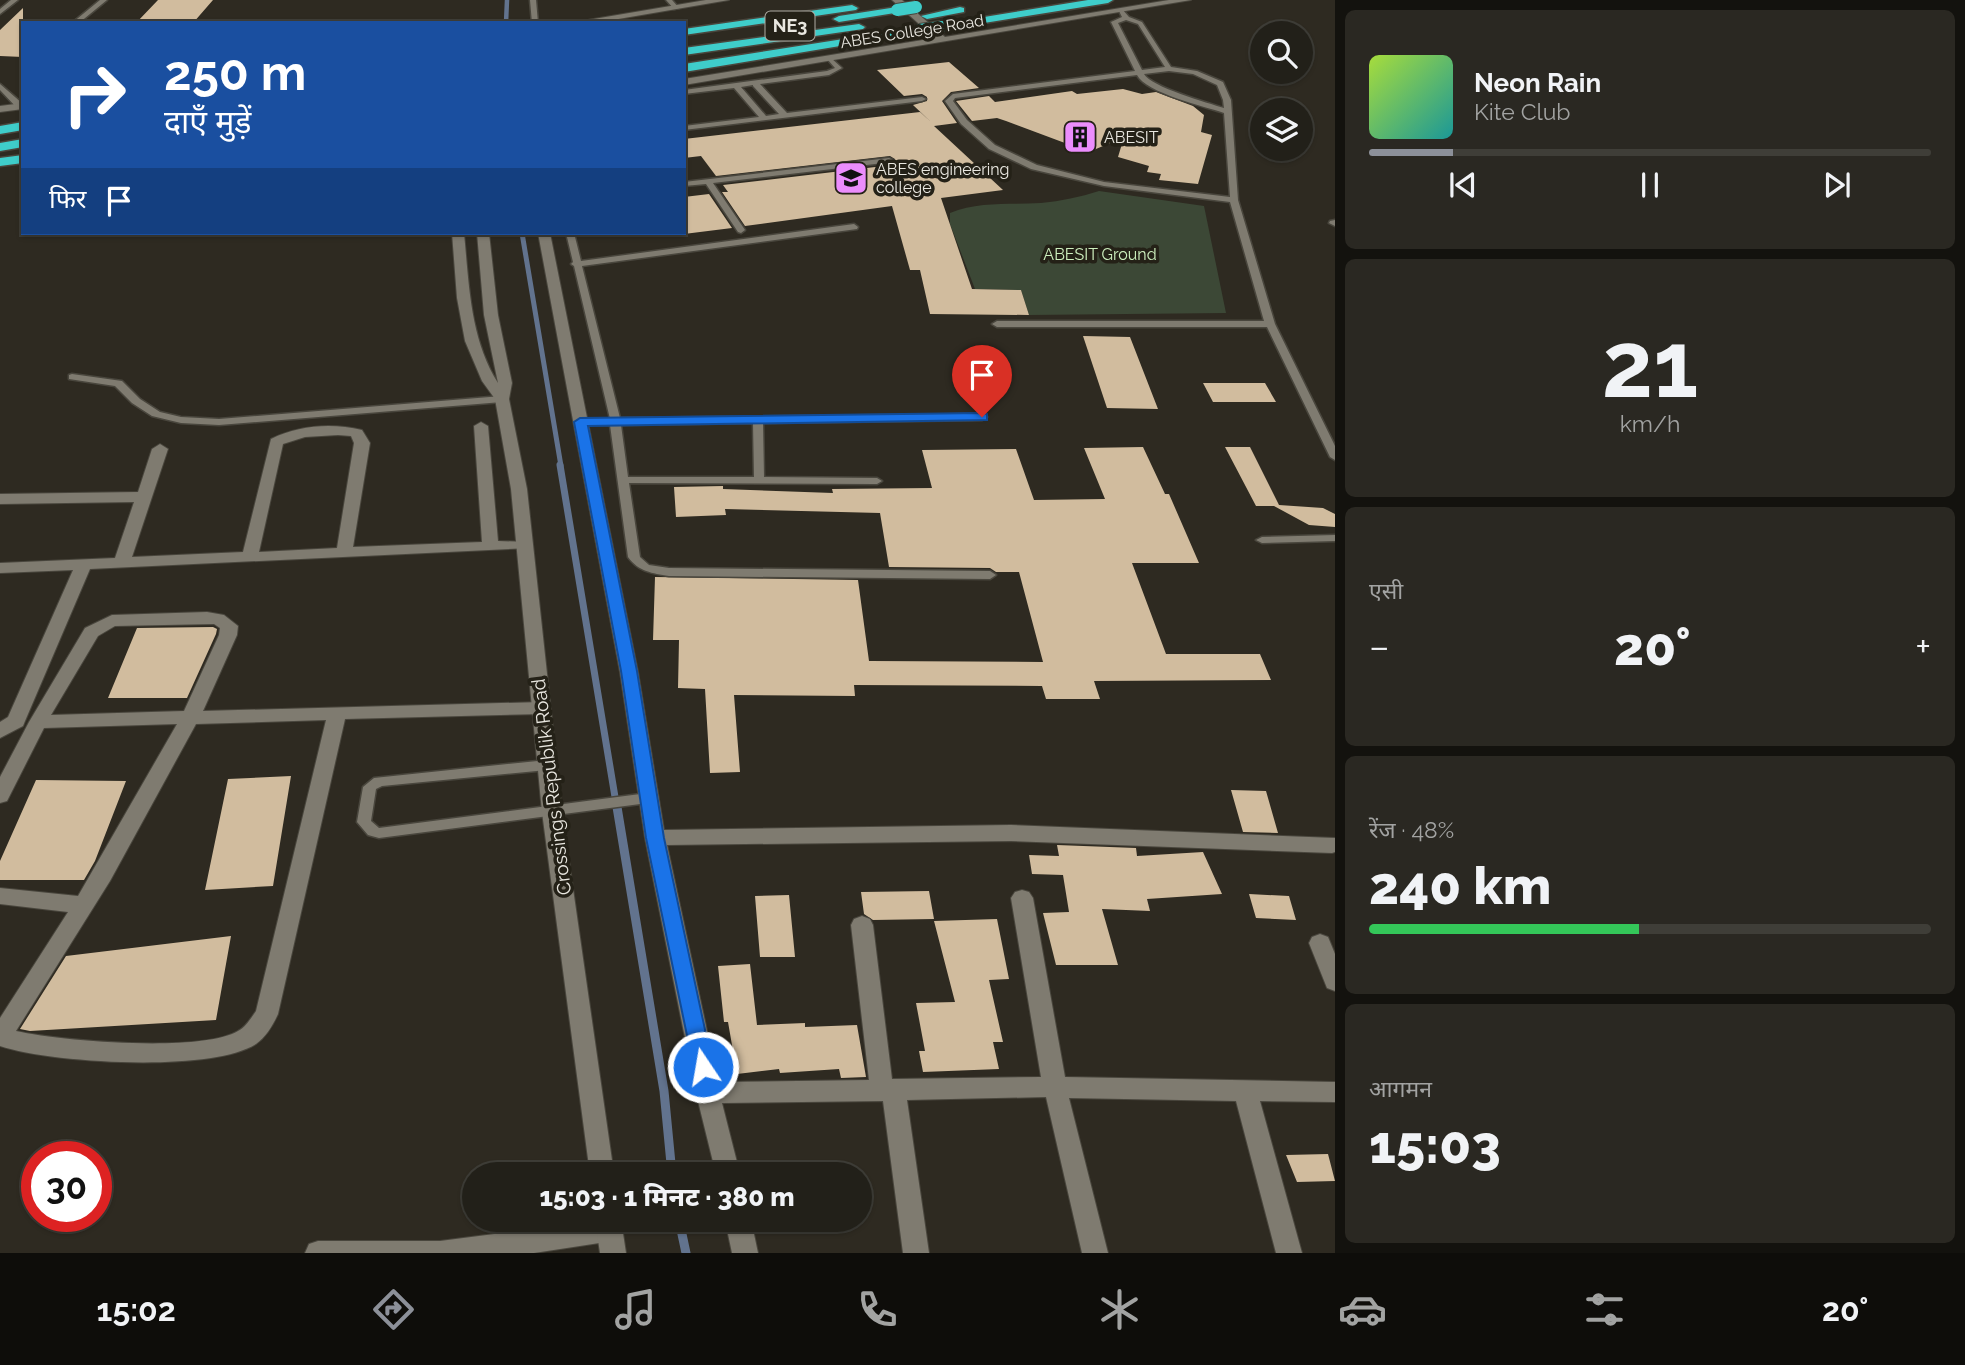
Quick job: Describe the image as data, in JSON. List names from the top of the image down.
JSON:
{
  "streets": {
    "highway": ["NE3"],
    "street": ["ABES College Road", "Crossings Republik Road"]
  },
  "parks": ["ABESIT Ground"],
  "places": {
    "building": ["ABESIT"],
    "school or university": ["ABES engineering college"]
  },
  "page": {
    "turn": ["250 m", "दाएँ मुड़ें"],
    "song": ["Neon Rain", "Kite Club"],
    "then": "फिर",
    "tile": [
      ["21", "km/h"],
      "एसी",
      ["रेंज · 48%", "240 km"],
      ["आगमन", "15:03"]
    ],
    "heat": ["−", "20°", "+"],
    "limit": "30",
    "trip": "15:03 · 1 मिनट · 380 m",
    "tabs": ["15:02", "20°"]
  }
}
